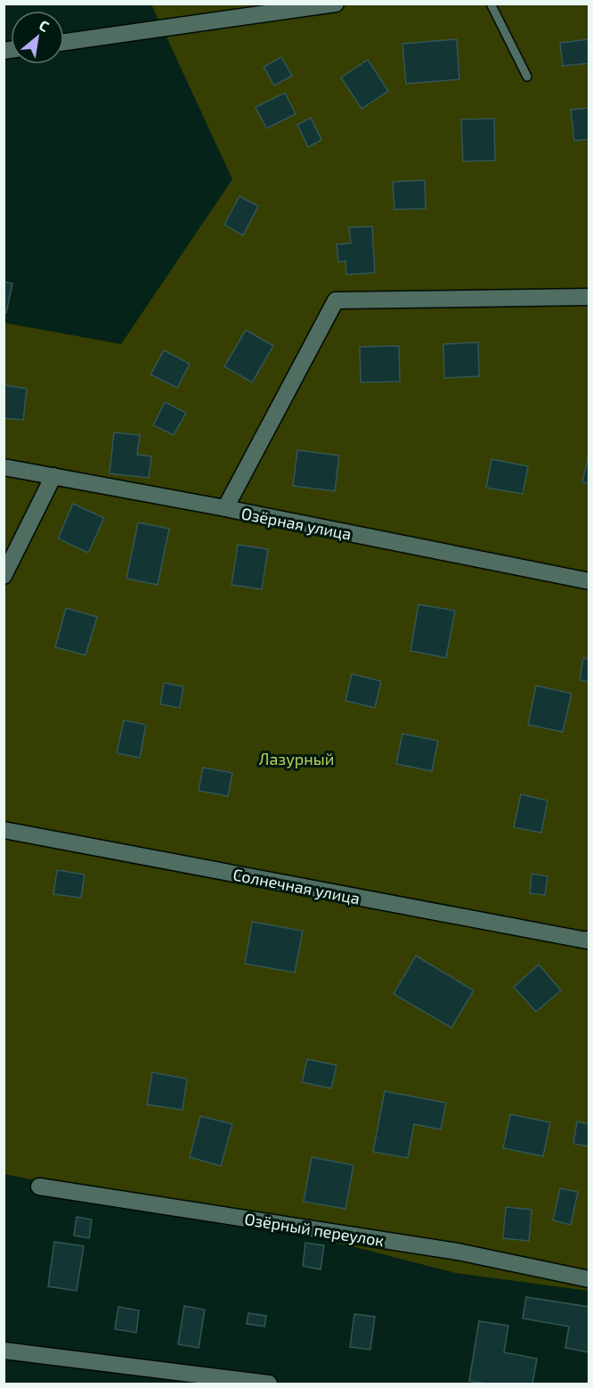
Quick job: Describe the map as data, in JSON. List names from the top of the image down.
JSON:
{
  "streets": {
    "street": ["Озёрная улица", "Солнечная улица", "Озёрный переулок"]
  },
  "parks": ["Лазурный"],
  "north": "top right"
}
